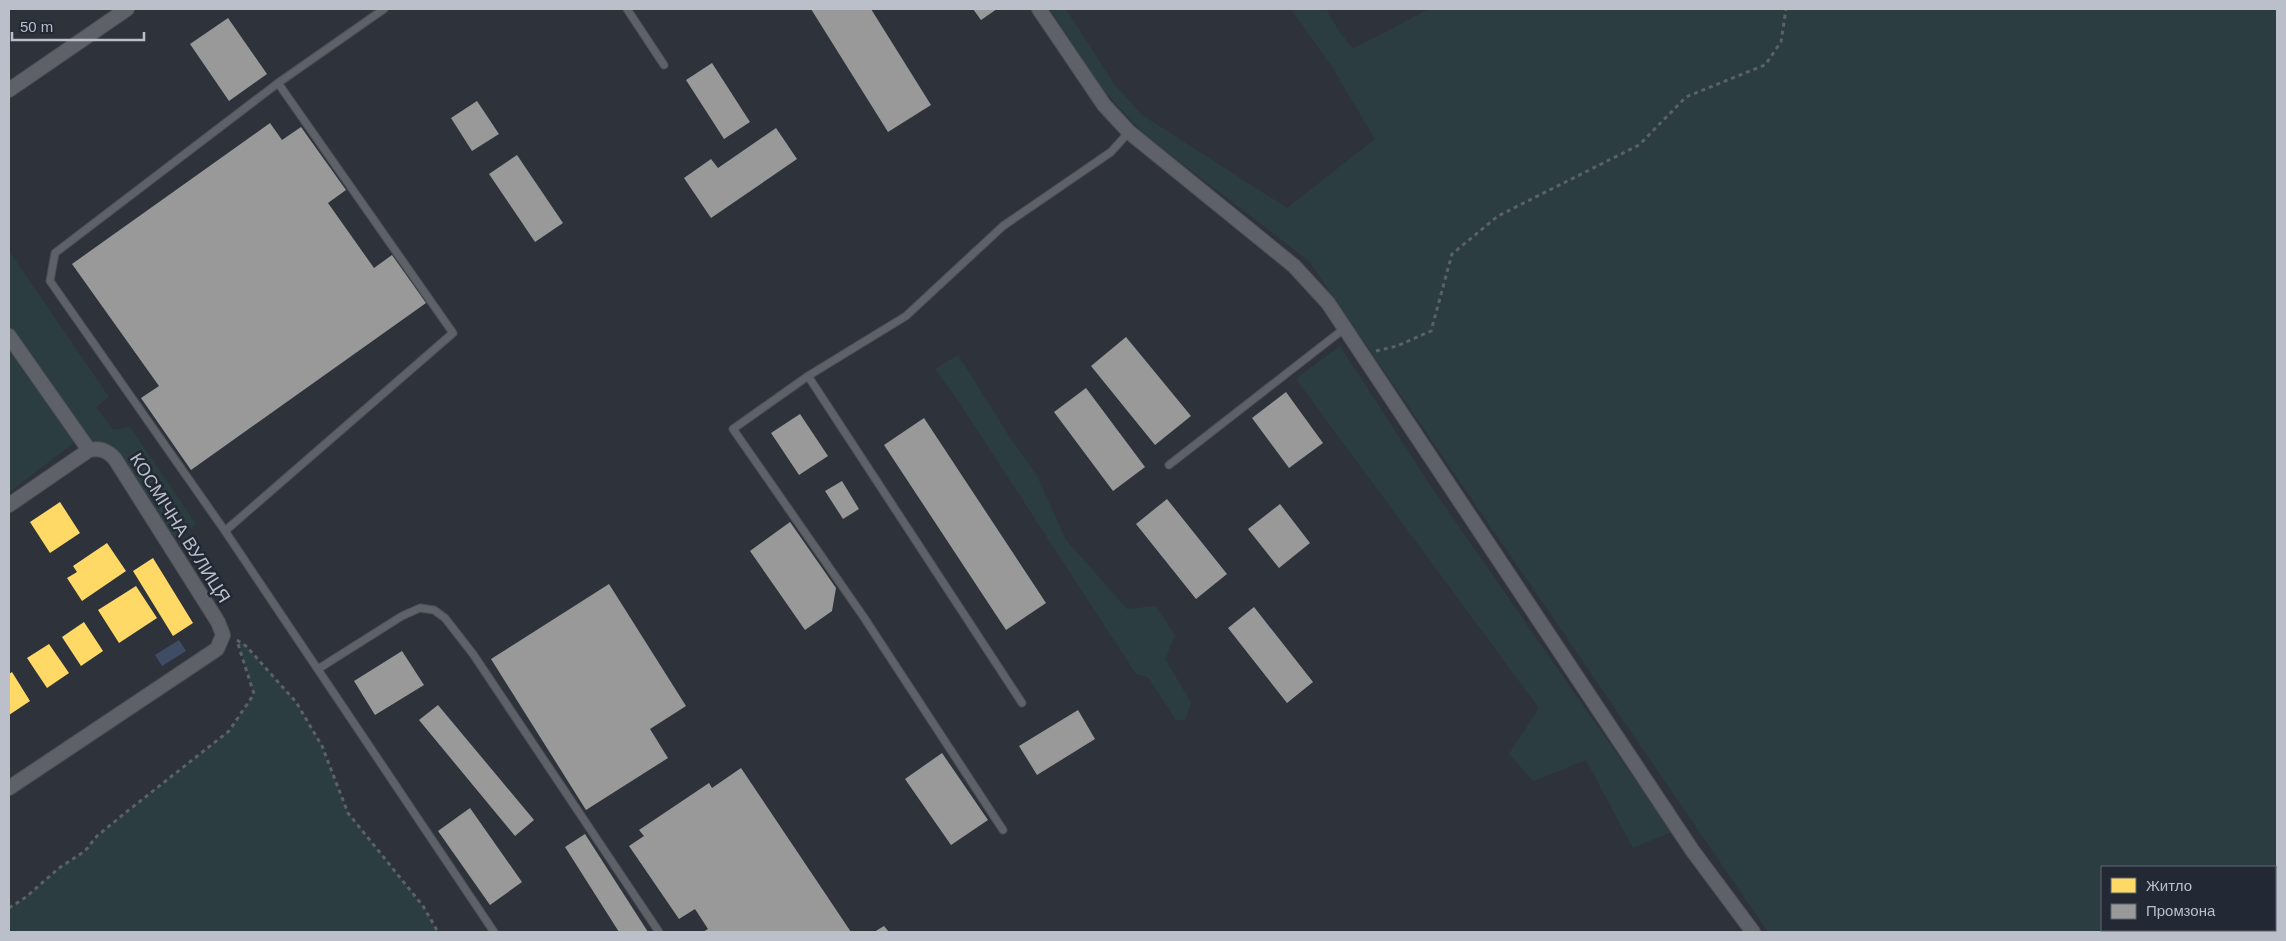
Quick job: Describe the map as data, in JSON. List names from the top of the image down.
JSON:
{
  "streets": {
    "street": ["КОСМІЧНА ВУЛИЦЯ"]
  },
  "legend": ["Житло", "Промзона"],
  "scale_bar": "50 m"
}
